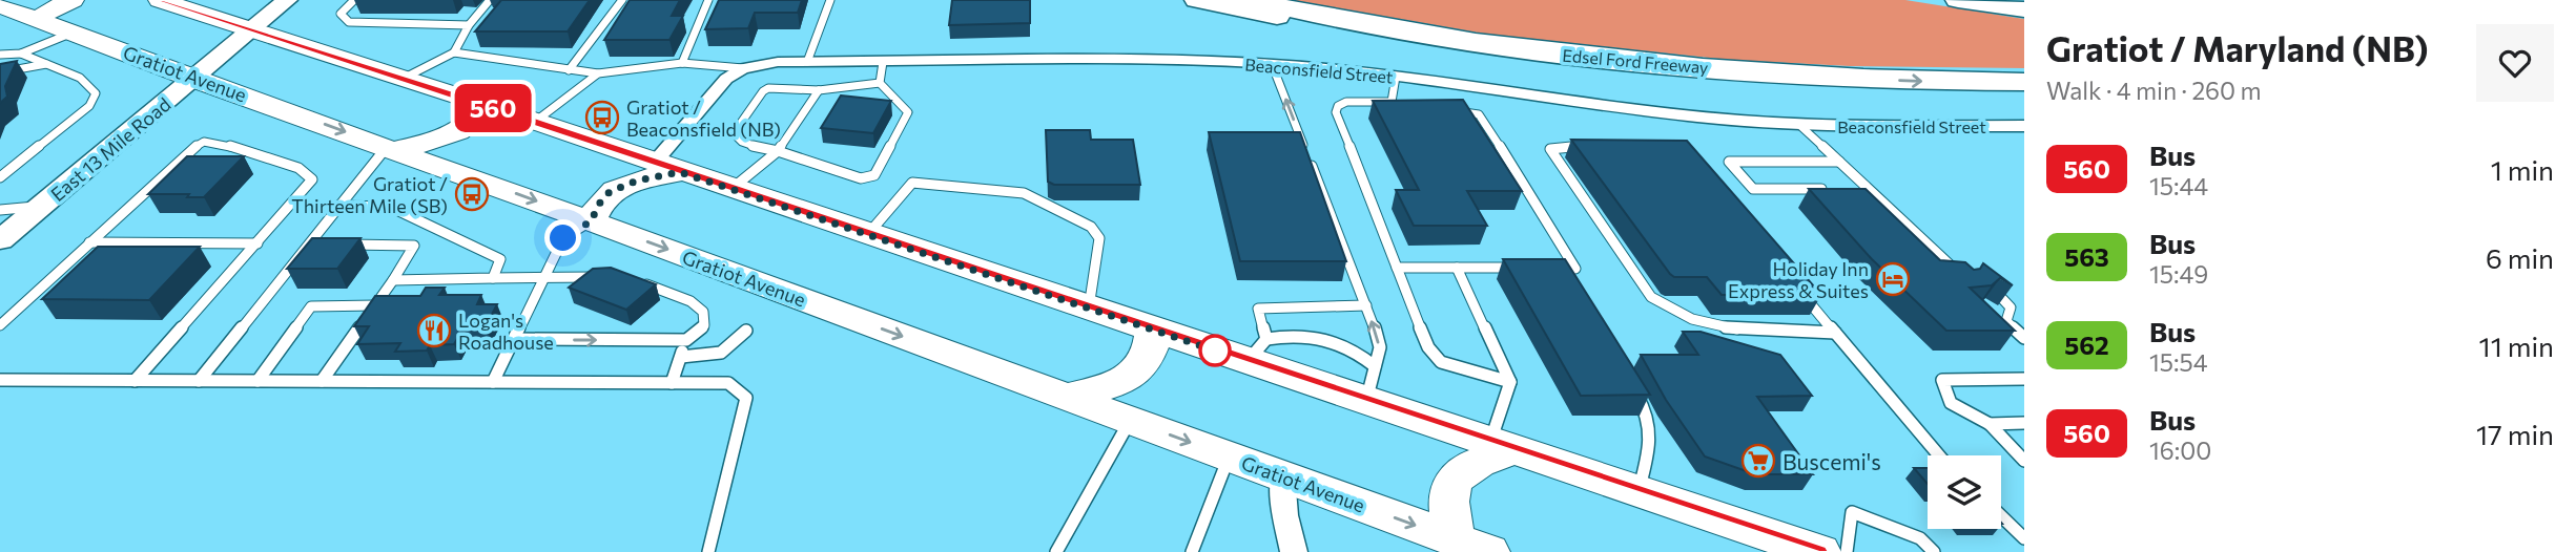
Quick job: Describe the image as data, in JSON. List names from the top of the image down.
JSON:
{
  "streets": {
    "highway": ["Edsel Ford Freeway"],
    "main road": ["Gratiot Avenue", "East 13 Mile Road"],
    "street": ["Beaconsfield Street"]
  },
  "crossings": [
    ["Gratiot Avenue", "East 13 Mile Road"]
  ],
  "places": {
    "bus stop": ["Gratiot / Beaconsfield (NB)", "Gratiot / Thirteen Mile (SB)"],
    "hotel": ["Holiday Inn Express & Suites"],
    "restaurant": ["Logan's Roadhouse"],
    "supermarket": ["Buscemi's"]
  },
  "lines": ["bus line 560"],
  "page": {
    "on_map": "560",
    "heading": ["Gratiot / Maryland (NB)", "Walk · 4 min · 260 m"],
    "list": [
      {
        "mark": "560",
        "name": "Bus",
        "note": "15:44",
        "value": "1 min"
      },
      {
        "mark": "563",
        "name": "Bus",
        "note": "15:49",
        "value": "6 min"
      },
      {
        "mark": "562",
        "name": "Bus",
        "note": "15:54",
        "value": "11 min"
      },
      {
        "mark": "560",
        "name": "Bus",
        "note": "16:00",
        "value": "17 min"
      }
    ]
  }
}
